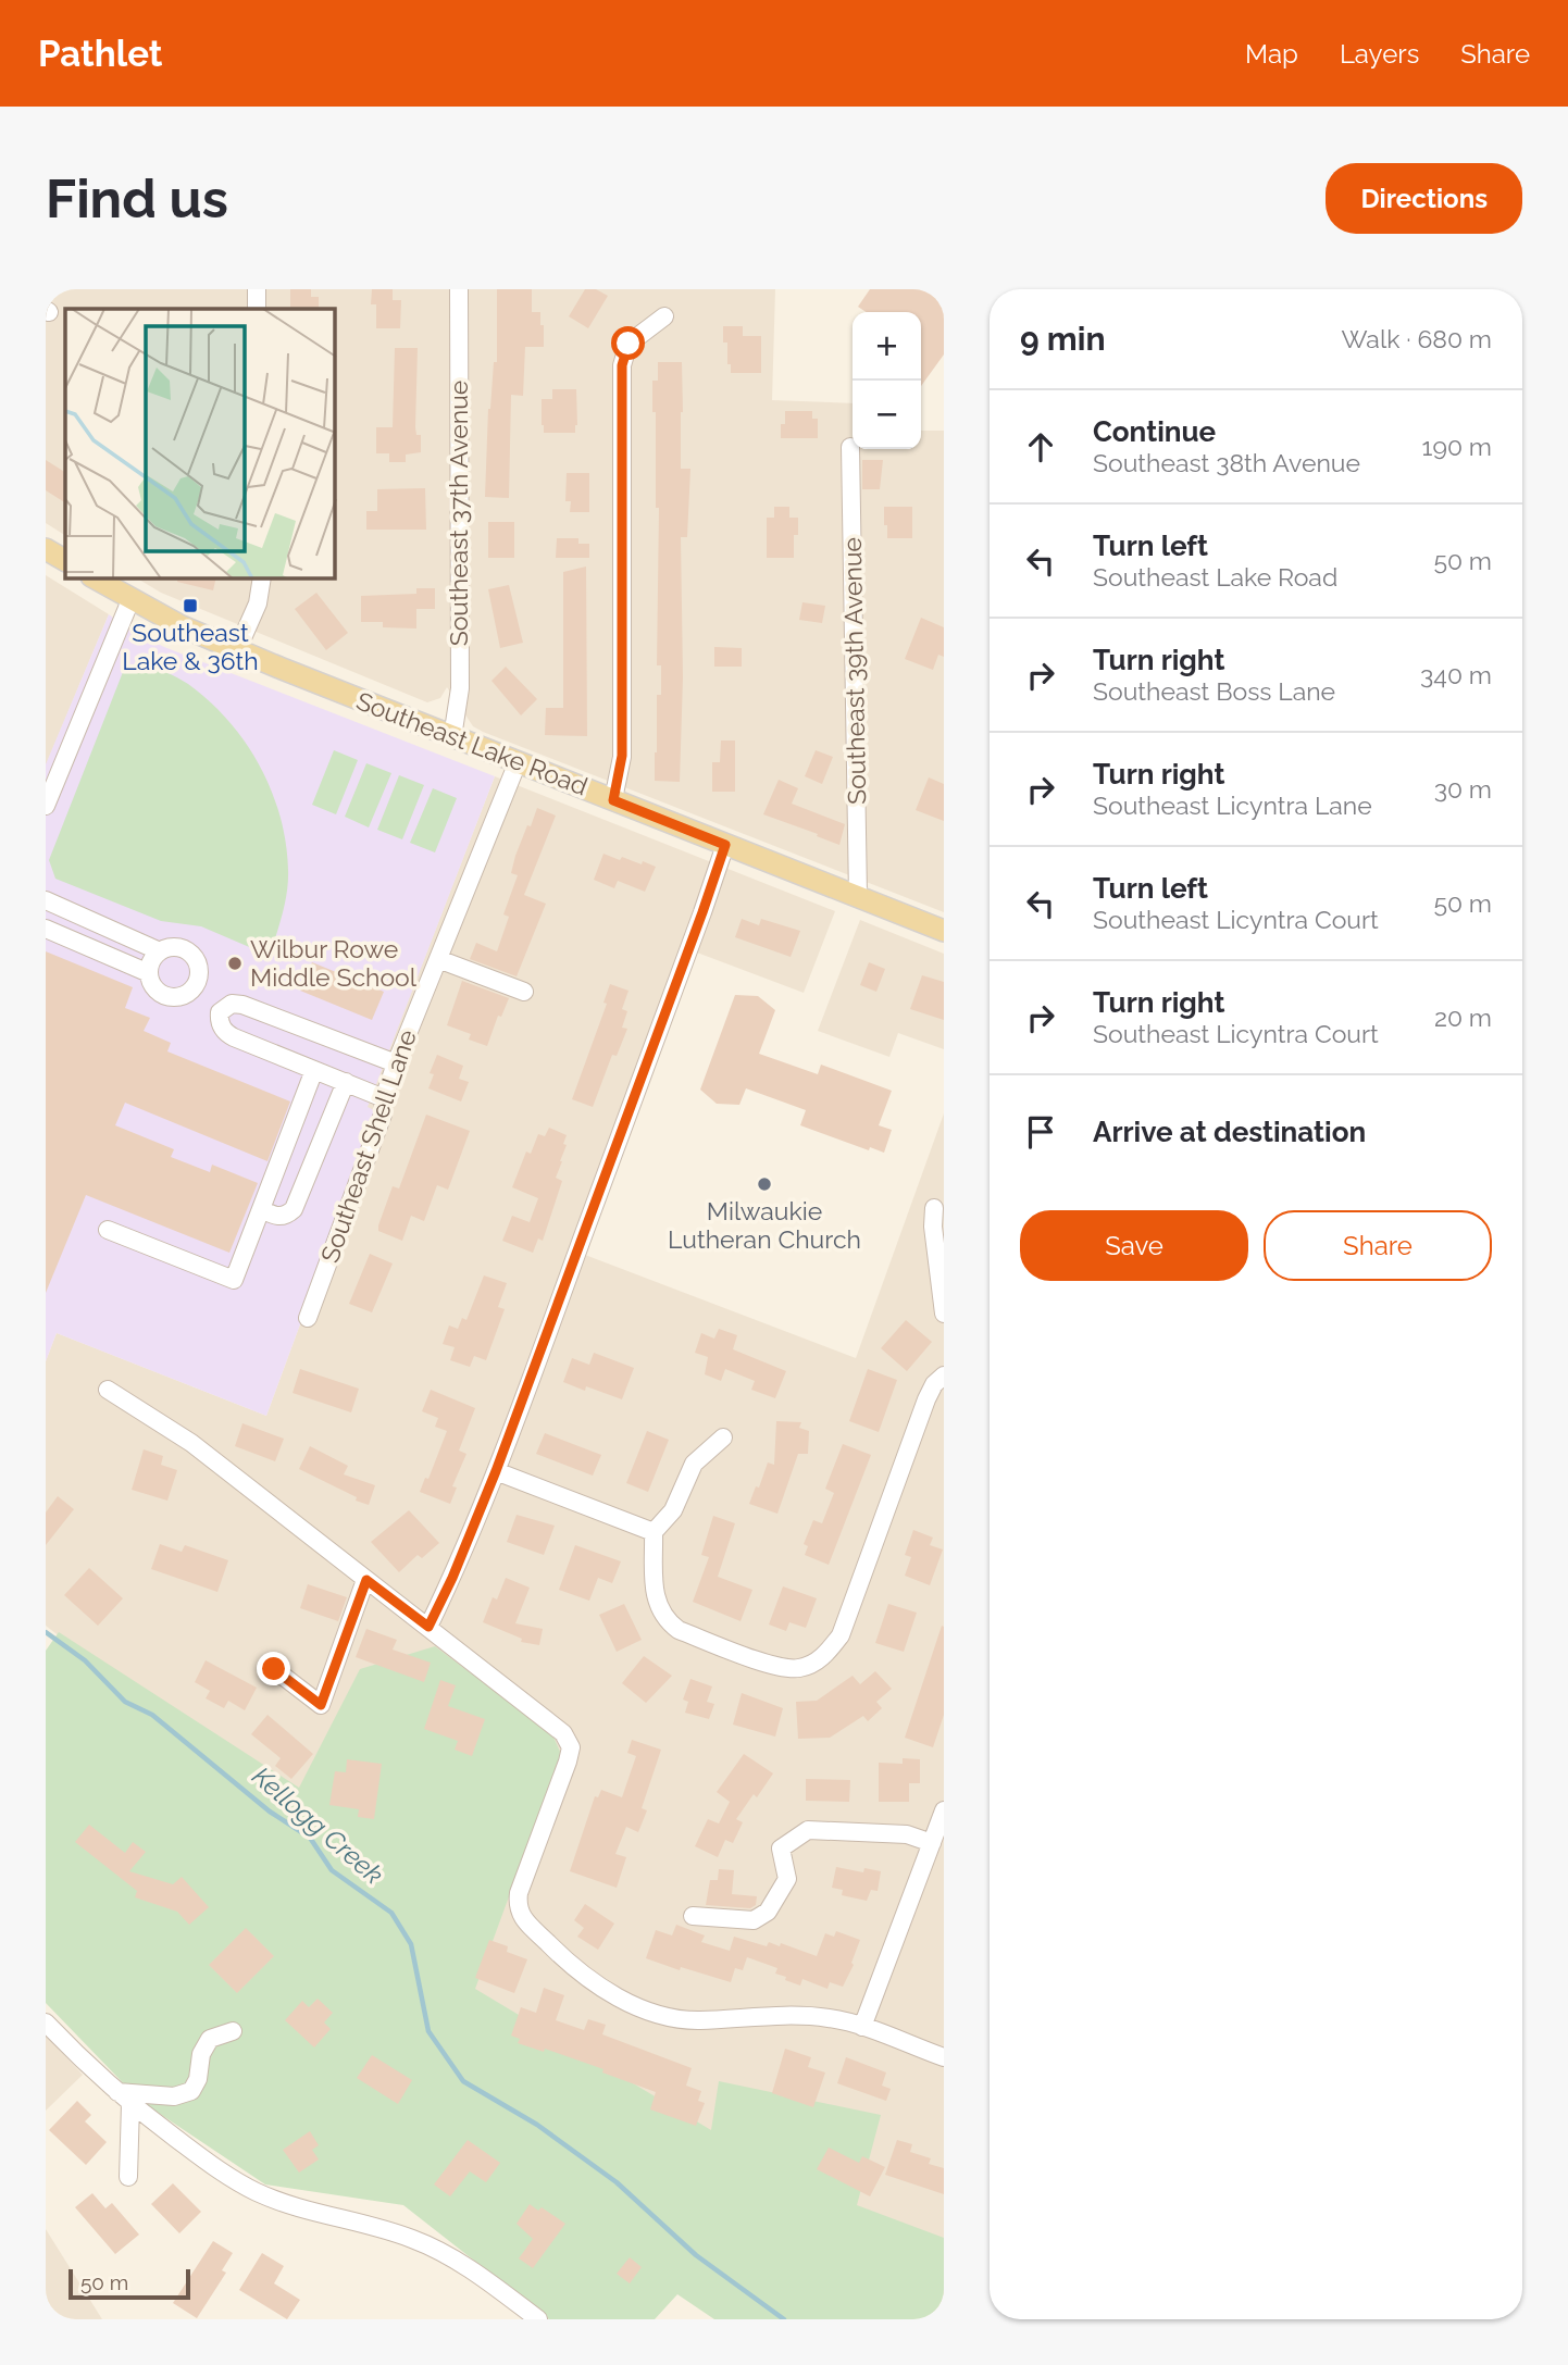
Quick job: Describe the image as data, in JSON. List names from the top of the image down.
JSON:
{
  "streets": {
    "main road": ["Southeast Lake Road"],
    "street": ["Southeast 37th Avenue", "Southeast 39th Avenue", "Southeast Shell Lane"]
  },
  "crossings": [
    ["Southeast 37th Avenue", "Southeast Lake Road"],
    ["Southeast 39th Avenue", "Southeast Lake Road"],
    ["Southeast Lake Road", "Southeast Shell Lane"]
  ],
  "water": ["Kellogg Creek"],
  "places": {
    "transit": ["Southeast Lake & 36th"],
    "other": ["Wilbur Rowe Middle School", "Milwaukie Lutheran Church"]
  },
  "scale_bar": "50 m",
  "page": {
    "header": "Pathlet",
    "nav": ["Map", "Layers", "Share"],
    "buttons": [
      "Directions",
      ["Save", "Share"]
    ],
    "title": "Find us",
    "heading": ["9 min", "Walk · 680 m"],
    "map_buttons": ["+", "−"],
    "list": [
      ["Continue", "Southeast 38th Avenue", "190 m"],
      ["Turn left", "Southeast Lake Road", "50 m"],
      ["Turn right", "Southeast Boss Lane", "340 m"],
      ["Turn right", "Southeast Licyntra Lane", "30 m"],
      ["Turn left", "Southeast Licyntra Court", "50 m"],
      ["Turn right", "Southeast Licyntra Court", "20 m"],
      "Arrive at destination"
    ],
    "scale": "50 m"
  }
}
